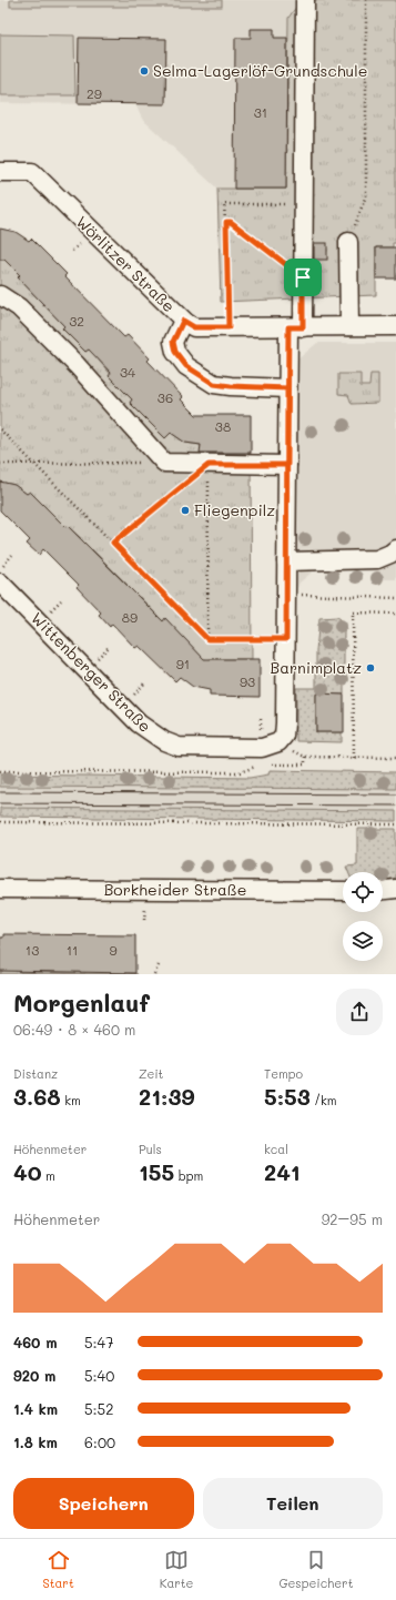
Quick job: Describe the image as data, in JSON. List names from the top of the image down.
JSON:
{
  "streets": {
    "street": ["Wörlitzer Straße", "Wittenberger Straße", "Borkheider Straße"]
  },
  "places": ["Selma-Lagerlöf-Grundschule", "Fliegenpilz", "Barnimplatz"],
  "house_numbers": [
    "29",
    "31",
    "32",
    "34",
    "36",
    "38",
    "89",
    "91",
    "93",
    "13",
    "11",
    "9"
  ],
  "page": {
    "heading": ["Morgenlauf", "06:49 · 8 × 460 m"],
    "stats": [
      ["Distanz", "3.68 km"],
      ["Zeit", "21:39"],
      ["Tempo", "5:53 /km"],
      ["Höhenmeter", "40 m"],
      ["Puls", "155 bpm"],
      ["kcal", "241"]
    ],
    "chart": ["Höhenmeter", "92–95 m"],
    "list": [
      {
        "name": "460 m",
        "note": "5:47"
      },
      {
        "name": "920 m",
        "note": "5:40"
      },
      {
        "name": "1.4 km",
        "note": "5:52"
      },
      {
        "name": "1.8 km",
        "note": "6:00"
      }
    ],
    "buttons": ["Speichern", "Teilen"],
    "tabs": ["Start", "Karte", "Gespeichert"]
  }
}
